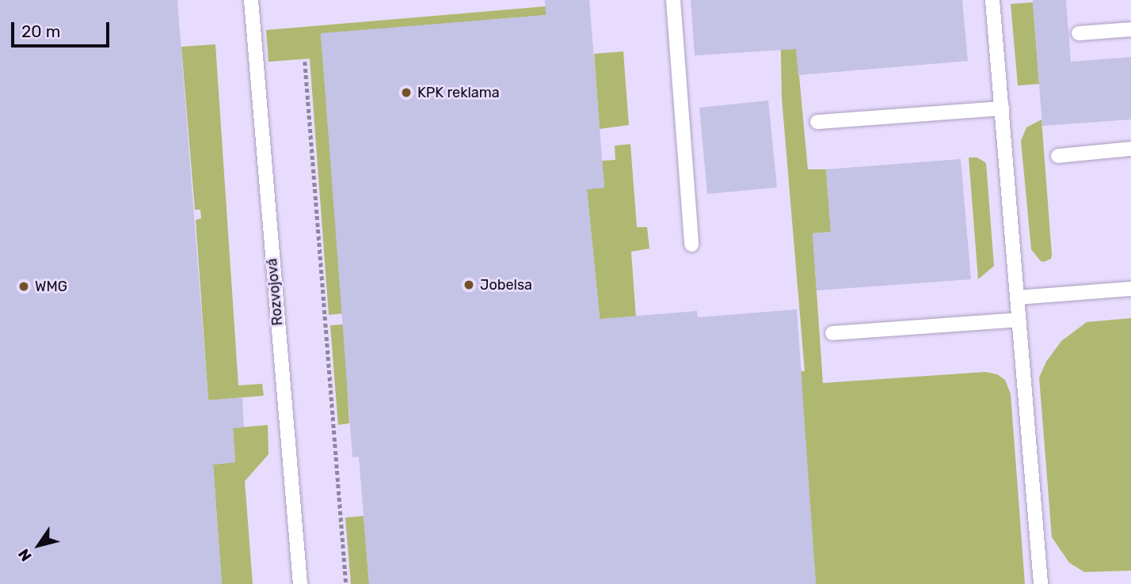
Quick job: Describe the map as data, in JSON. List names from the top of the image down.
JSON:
{
  "streets": {
    "lane": ["Rozvojová"]
  },
  "places": ["KPK reklama", "Jobelsa", "WMG"],
  "scale_bar": "20 m",
  "north": "bottom left"
}
